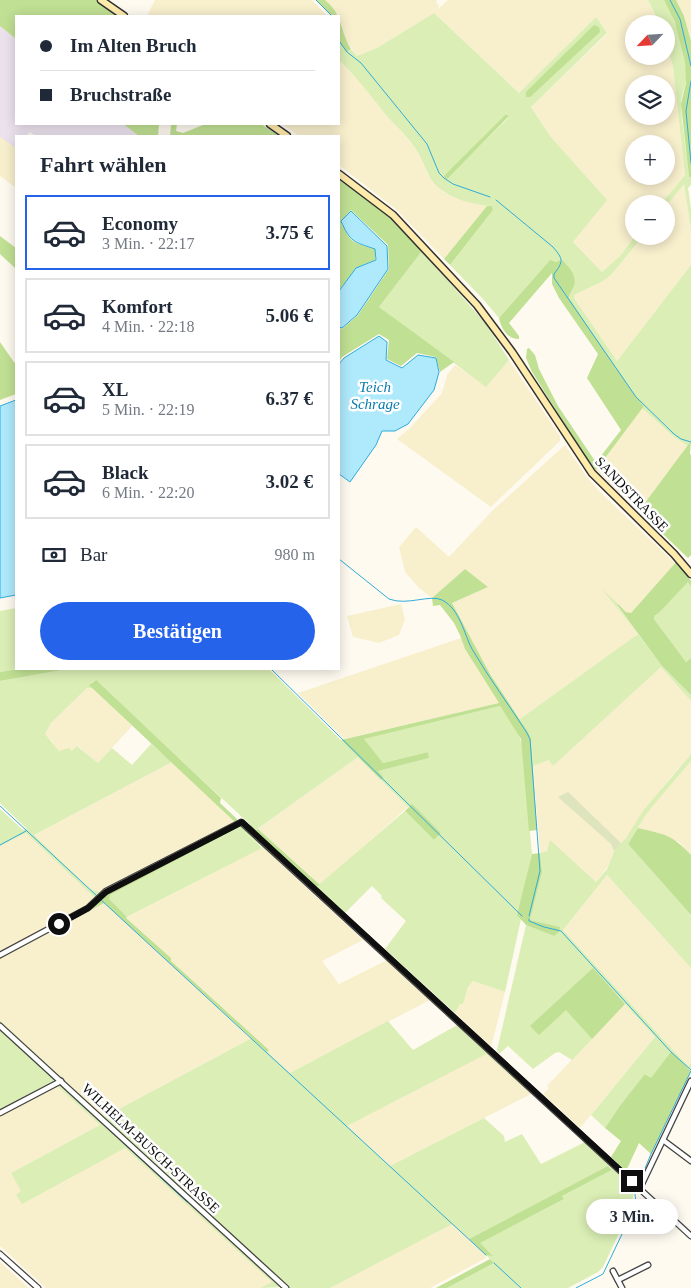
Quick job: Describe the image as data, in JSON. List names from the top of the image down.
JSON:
{
  "streets": {
    "main road": ["SANDSTRASSE"],
    "street": ["WILHELM-BUSCH-STRASSE"]
  },
  "water": ["Teich Schrage"],
  "north": "bottom left",
  "page": {
    "map_buttons": ["+", "−"],
    "banner": ["Im Alten Bruch", "Bruchstraße"],
    "heading": "Fahrt wählen",
    "list": [
      {
        "name": "Economy",
        "note": "3 Min. · 22:17",
        "value": "3.75 €"
      },
      {
        "name": "Komfort",
        "note": "4 Min. · 22:18",
        "value": "5.06 €"
      },
      {
        "name": "XL",
        "note": "5 Min. · 22:19",
        "value": "6.37 €"
      },
      {
        "name": "Black",
        "note": "6 Min. · 22:20",
        "value": "3.02 €"
      }
    ],
    "pay": ["Bar", "980 m"],
    "buttons": "Bestätigen",
    "bubble": "3 Min."
  }
}
